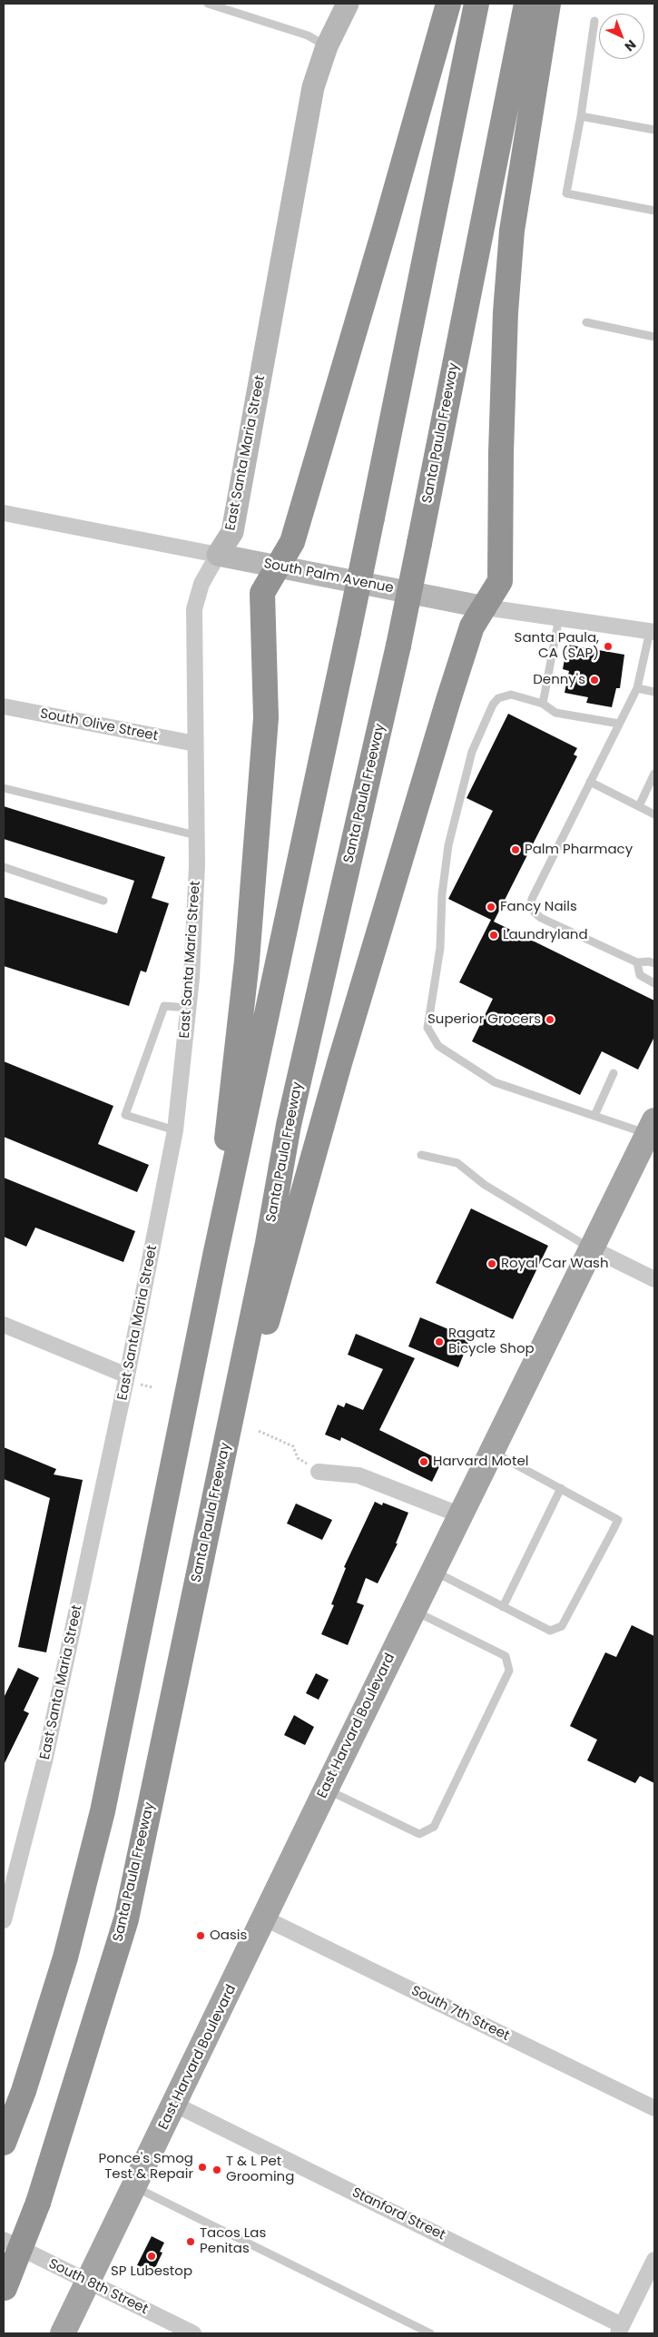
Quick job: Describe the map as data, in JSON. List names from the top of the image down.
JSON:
{
  "streets": {
    "highway": ["Santa Paula Freeway"],
    "main road": ["East Harvard Boulevard"],
    "street": [
      "East Santa Maria Street",
      "South Palm Avenue",
      "South Olive Street",
      "South 7th Street",
      "Stanford Street",
      "South 8th Street"
    ]
  },
  "crossings": [
    ["East Santa Maria Street", "South Palm Avenue"],
    ["East Santa Maria Street", "South Olive Street"],
    ["East Harvard Boulevard", "South 7th Street"],
    ["East Harvard Boulevard", "Stanford Street"],
    ["East Harvard Boulevard", "South 8th Street"]
  ],
  "places": [
    "Santa Paula, CA (SAP)",
    "Denny's",
    "Palm Pharmacy",
    "Fancy Nails",
    "Laundryland",
    "Superior Grocers",
    "Royal Car Wash",
    "Ragatz Bicycle Shop",
    "Harvard Motel",
    "Oasis",
    "Ponce's Smog Test & Repair",
    "T & L Pet Grooming",
    "Tacos Las Penitas",
    "SP Lubestop"
  ],
  "north": "bottom right"
}
